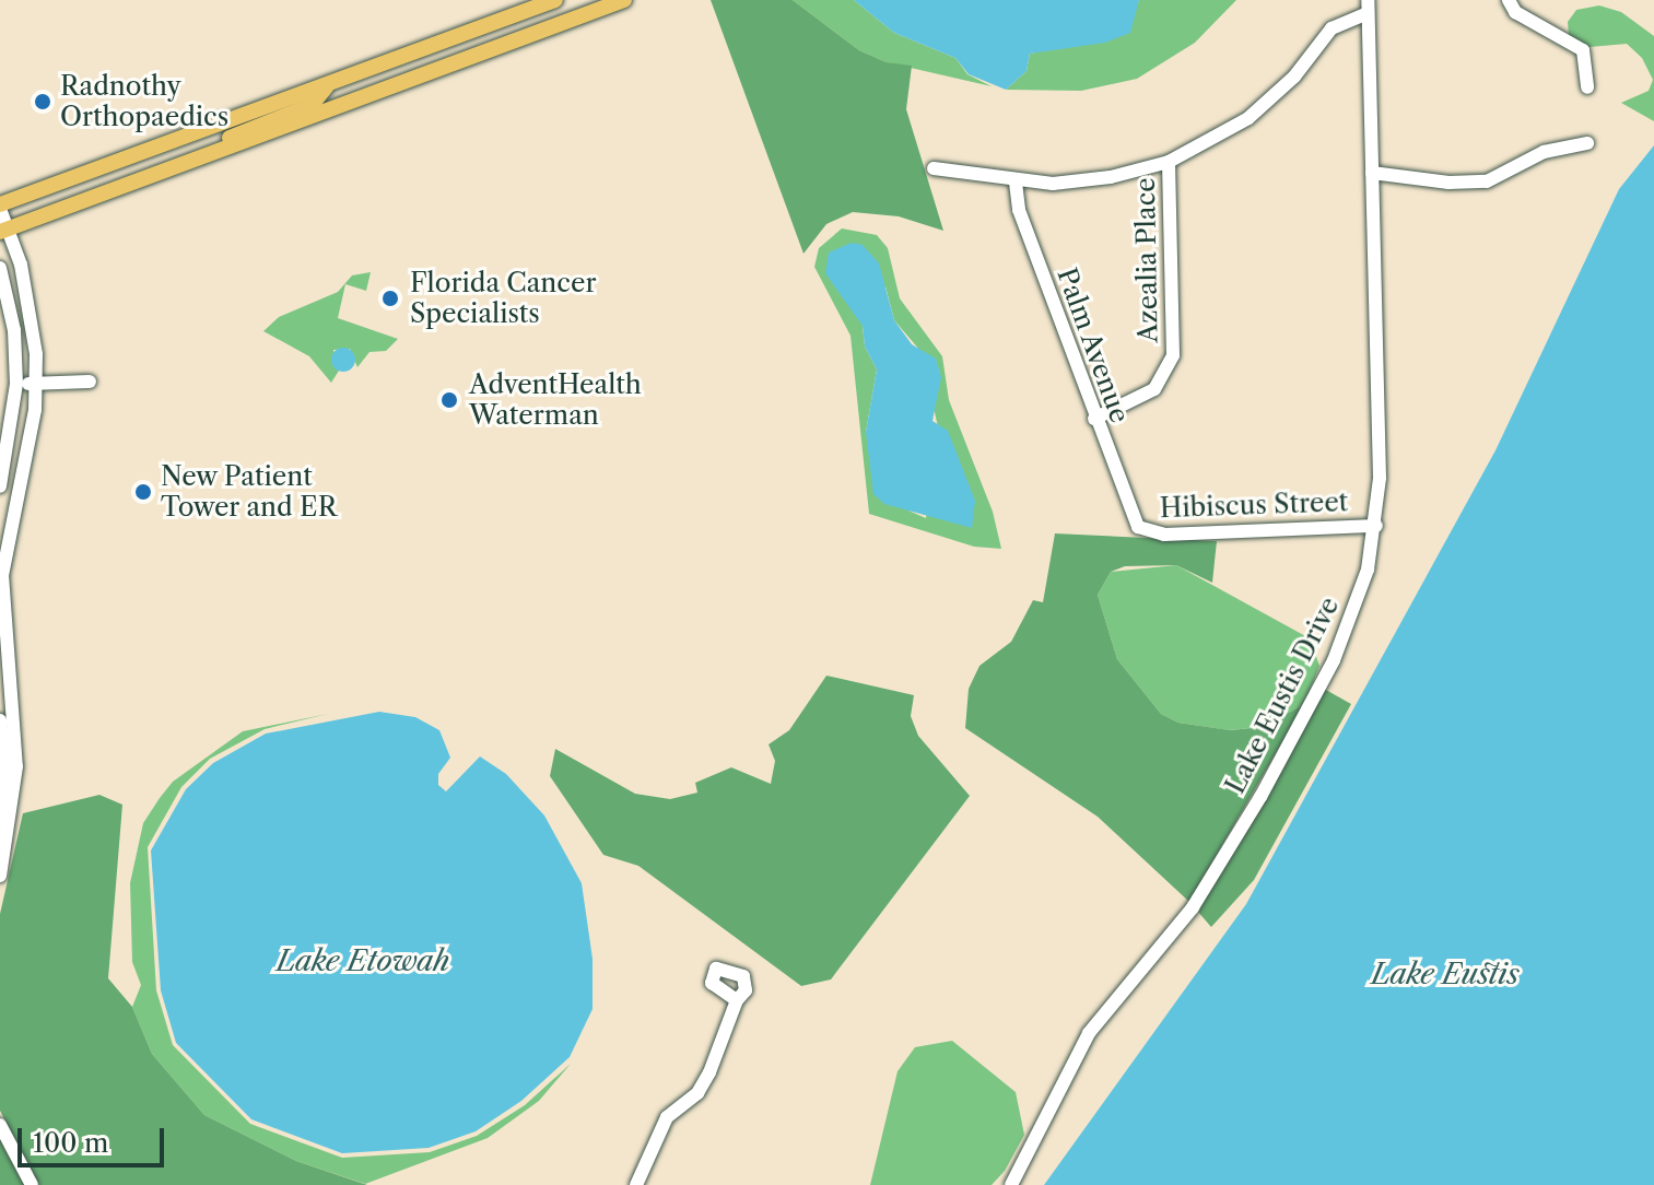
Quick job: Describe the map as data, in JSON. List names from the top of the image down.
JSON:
{
  "streets": {
    "street": [
      "Azealia Place",
      "Palm Avenue",
      "Hibiscus Street",
      "Lake Eustis Drive"
    ]
  },
  "crossings": [
    ["Azealia Place", "Palm Avenue"],
    ["Palm Avenue", "Hibiscus Street"],
    ["Hibiscus Street", "Lake Eustis Drive"]
  ],
  "water": ["Lake Etowah", "Lake Eustis"],
  "places": [
    "Radnothy Orthopaedics",
    "Florida Cancer Specialists",
    "AdventHealth Waterman",
    "New Patient Tower and ER"
  ],
  "scale_bar": "100 m"
}
